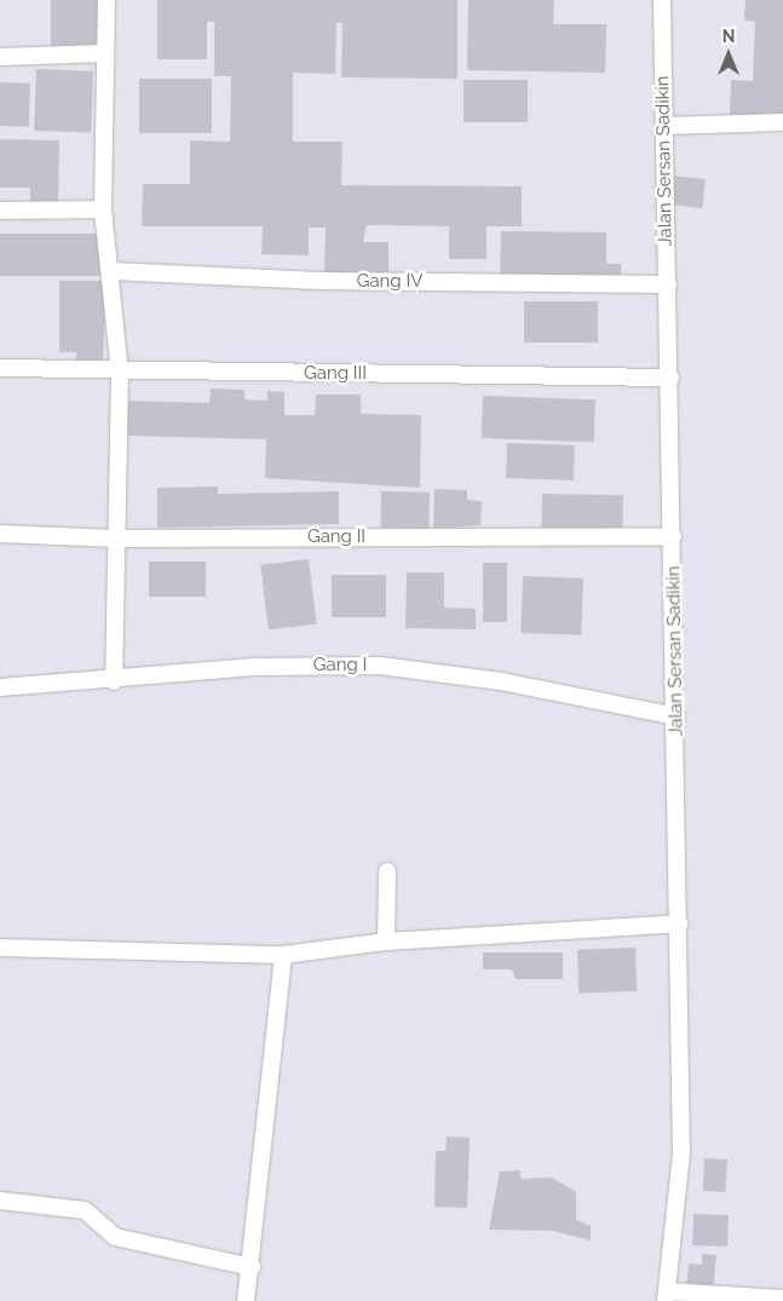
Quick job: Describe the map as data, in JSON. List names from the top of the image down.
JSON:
{
  "streets": {
    "street": [
      "Jalan Sersan Sadikin",
      "Gang IV",
      "Gang III",
      "Gang II",
      "Gang I"
    ]
  },
  "crossings": [
    ["Jalan Sersan Sadikin", "Gang IV"],
    ["Jalan Sersan Sadikin", "Gang III"],
    ["Jalan Sersan Sadikin", "Gang II"],
    ["Jalan Sersan Sadikin", "Gang I"]
  ],
  "north": "top"
}
